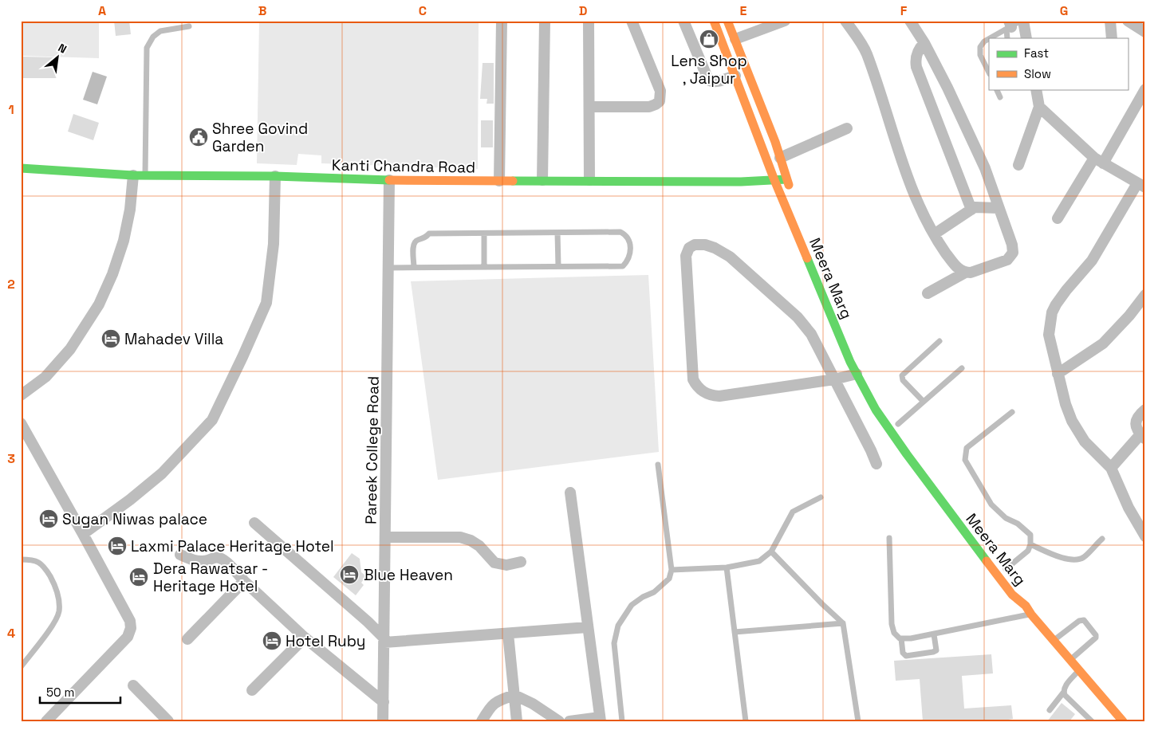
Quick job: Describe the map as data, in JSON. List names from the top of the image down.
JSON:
{
  "streets": {
    "main road": ["Kanti Chandra Road", "Meera Marg"],
    "street": ["Pareek College Road"]
  },
  "crossings": [
    ["Kanti Chandra Road", "Meera Marg"],
    ["Kanti Chandra Road", "Pareek College Road"]
  ],
  "places": {
    "shop": ["Lens Shop , Jaipur"],
    "public building": ["Shree Govind Garden"],
    "hotel": [
      "Mahadev Villa",
      "Sugan Niwas palace",
      "Laxmi Palace Heritage Hotel",
      "Blue Heaven",
      "Dera Rawatsar - Heritage Hotel",
      "Hotel Ruby"
    ]
  },
  "legend": ["Fast", "Slow"],
  "scale_bar": "50 m",
  "north": "top right",
  "grid": {
    "columns": [
      "A",
      "B",
      "C",
      "D",
      "E",
      "F",
      "G"
    ],
    "rows": [
      "1",
      "2",
      "3",
      "4"
    ]
  }
}
